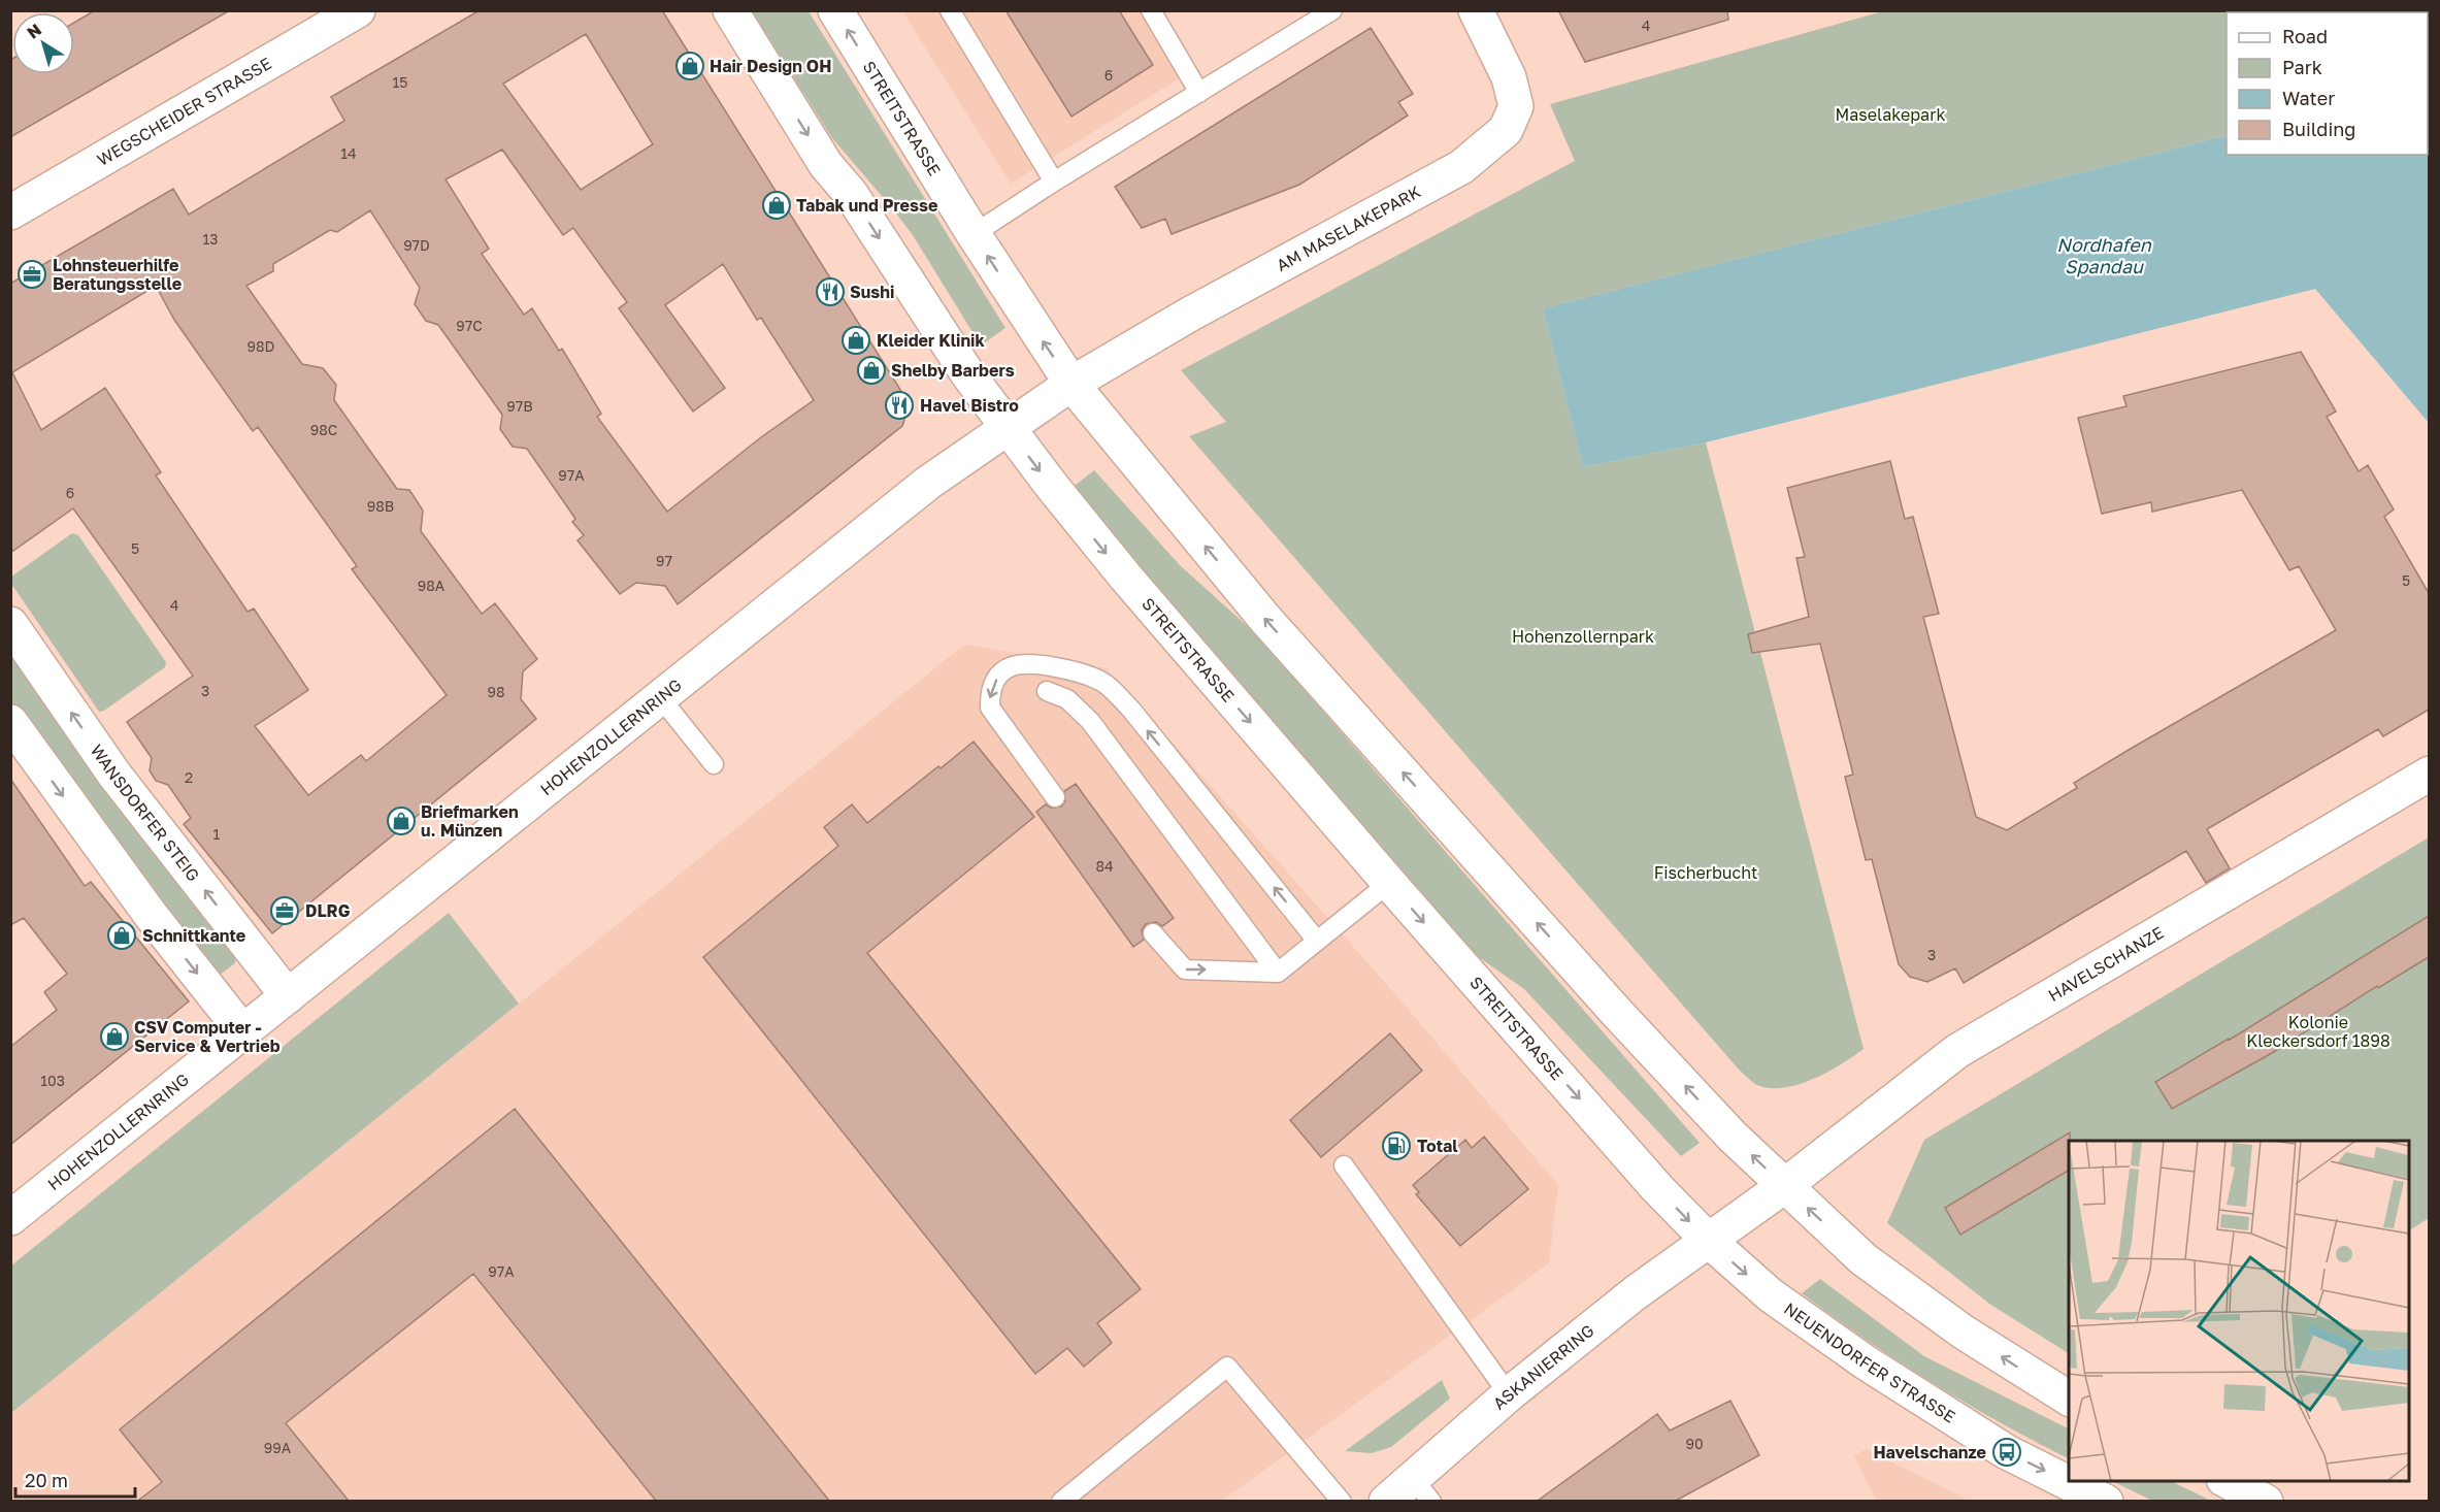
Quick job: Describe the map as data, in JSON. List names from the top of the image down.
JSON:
{
  "streets": {
    "street": [
      "WEGSCHEIDER STRASSE",
      "STREITSTRASSE",
      "AM MASELAKEPARK",
      "HOHENZOLLERNRING",
      "WANSDORFER STEIG",
      "HAVELSCHANZE",
      "NEUENDORFER STRASSE",
      "ASKANIERRING"
    ]
  },
  "crossings": [
    ["STREITSTRASSE", "AM MASELAKEPARK"],
    ["STREITSTRASSE", "HOHENZOLLERNRING"],
    ["STREITSTRASSE", "HAVELSCHANZE"],
    ["STREITSTRASSE", "NEUENDORFER STRASSE"],
    ["STREITSTRASSE", "ASKANIERRING"],
    ["AM MASELAKEPARK", "HOHENZOLLERNRING"],
    ["HOHENZOLLERNRING", "WANSDORFER STEIG"],
    ["HAVELSCHANZE", "NEUENDORFER STRASSE"],
    ["HAVELSCHANZE", "ASKANIERRING"],
    ["NEUENDORFER STRASSE", "ASKANIERRING"]
  ],
  "water": ["Nordhafen Spandau"],
  "parks": [
    "Maselakepark",
    "Hohenzollernpark",
    "Fischerbucht",
    "Kolonie Kleckersdorf 1898"
  ],
  "places": {
    "shop": [
      "Hair Design OH",
      "Tabak und Presse",
      "Kleider Klinik",
      "Shelby Barbers",
      "Briefmarken u. Münzen",
      "Schnittkante",
      "CSV Computer - Service & Vertrieb"
    ],
    "office": ["Lohnsteuerhilfe Beratungsstelle", "DLRG"],
    "restaurant": ["Sushi", "Havel Bistro"],
    "fuel station": ["Total"],
    "bus stop": ["Havelschanze"]
  },
  "house_numbers": [
    "4",
    "6",
    "15",
    "14",
    "13",
    "97D",
    "97C",
    "98D",
    "97B",
    "98C",
    "97A",
    "6",
    "98B",
    "5",
    "97",
    "5",
    "98A",
    "4",
    "3",
    "98",
    "2",
    "1",
    "84",
    "3",
    "103",
    "97A",
    "90",
    "99A"
  ],
  "legend": [
    "Road",
    "Park",
    "Water",
    "Building"
  ],
  "scale_bar": "20 m",
  "north": "top left"
}
